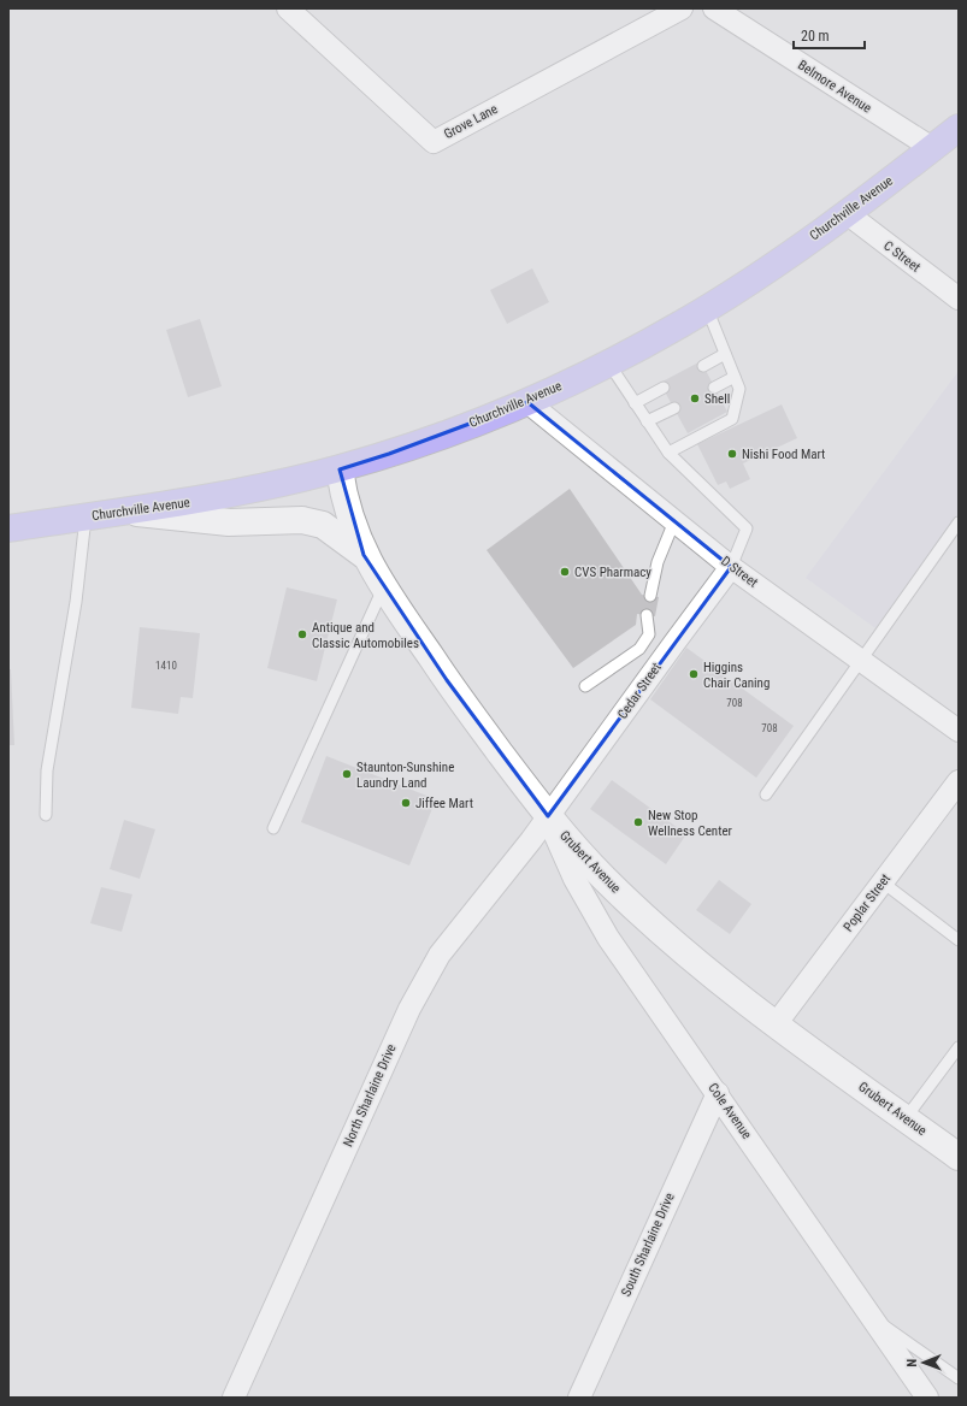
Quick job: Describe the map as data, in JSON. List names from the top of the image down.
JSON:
{
  "streets": {
    "main road": ["Churchville Avenue"],
    "street": [
      "Belmore Avenue",
      "Grove Lane",
      "C Street",
      "D Street",
      "Cedar Street",
      "Grubert Avenue",
      "Poplar Street",
      "North Sharlaine Drive",
      "Cole Avenue",
      "South Sharlaine Drive"
    ]
  },
  "crossings": [
    ["Belmore Avenue", "Churchville Avenue"],
    ["Churchville Avenue", "C Street"],
    ["Churchville Avenue", "D Street"],
    ["Churchville Avenue", "Grubert Avenue"],
    ["D Street", "Cedar Street"],
    ["Cedar Street", "Grubert Avenue"],
    ["Cedar Street", "North Sharlaine Drive"],
    ["Cedar Street", "Cole Avenue"],
    ["Grubert Avenue", "Poplar Street"],
    ["Grubert Avenue", "North Sharlaine Drive"],
    ["Grubert Avenue", "Cole Avenue"],
    ["North Sharlaine Drive", "Cole Avenue"],
    ["Cole Avenue", "South Sharlaine Drive"]
  ],
  "places": [
    "Shell",
    "Nishi Food Mart",
    "CVS Pharmacy",
    "Antique and Classic Automobiles",
    "Higgins Chair Caning",
    "Staunton-Sunshine Laundry Land",
    "Jiffee Mart",
    "New Stop Wellness Center"
  ],
  "house_numbers": ["1410", "708", "708"],
  "scale_bar": "20 m",
  "north": "left"
}
